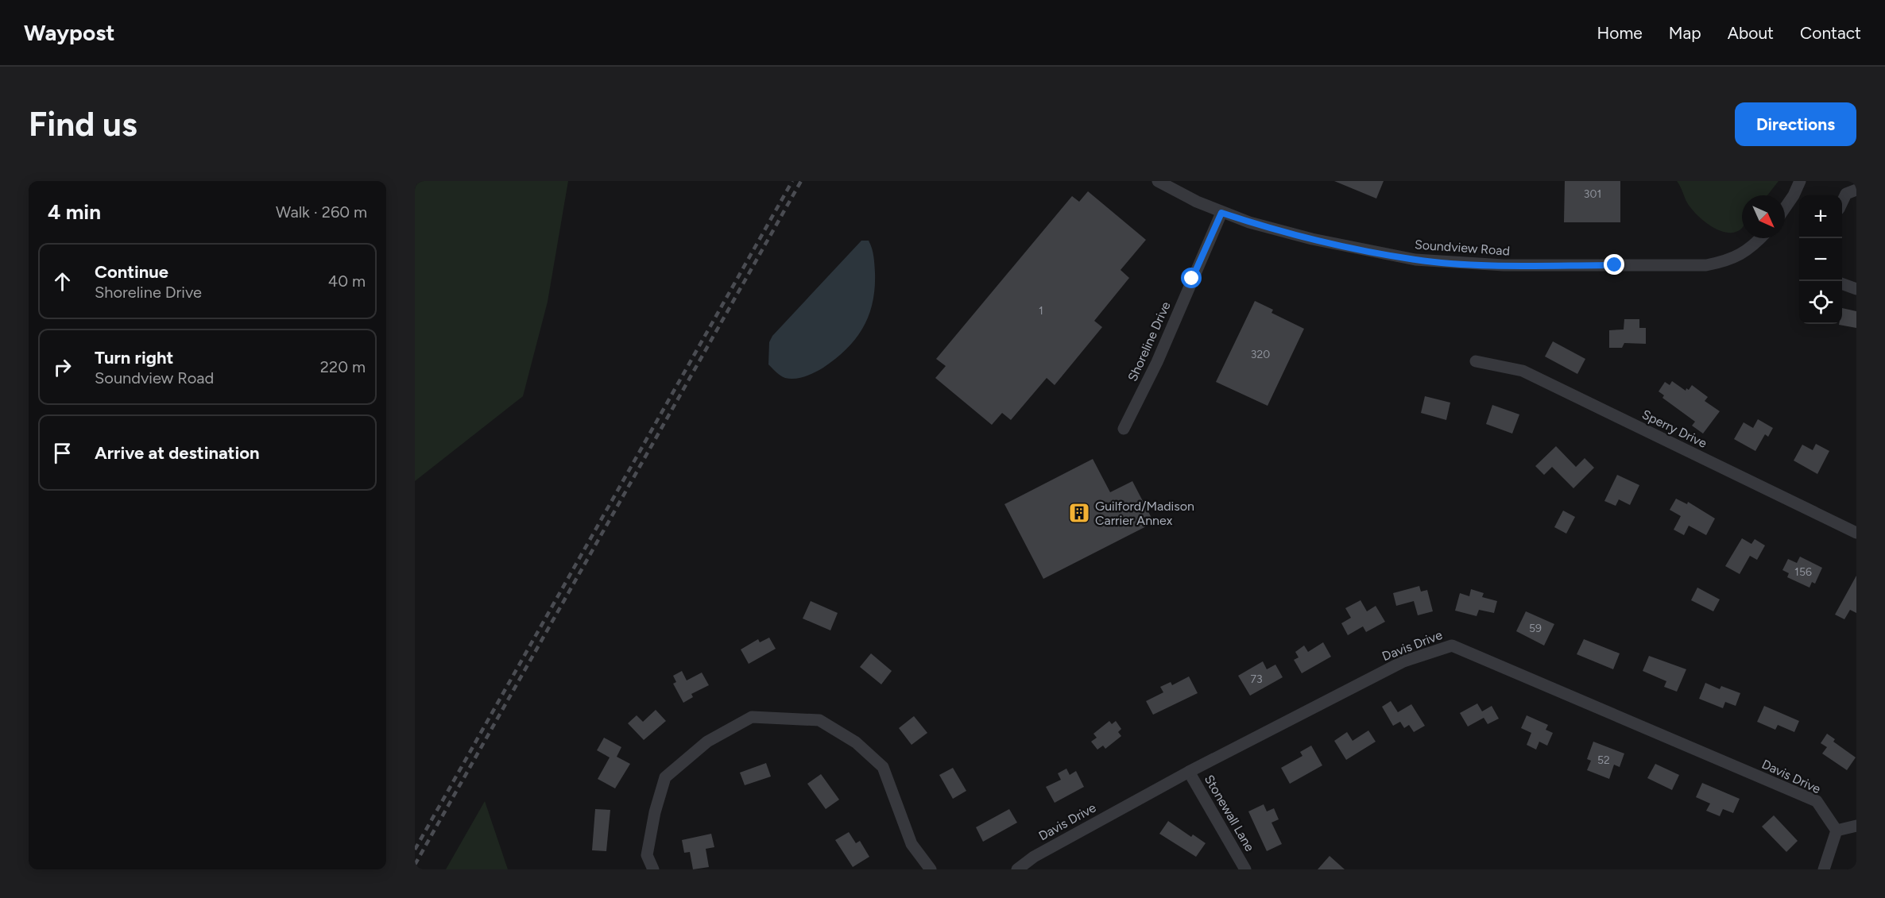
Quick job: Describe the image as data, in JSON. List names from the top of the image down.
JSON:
{
  "streets": {
    "street": [
      "Soundview Road",
      "Shoreline Drive",
      "Sperry Drive",
      "Davis Drive",
      "Stonewall Lane"
    ]
  },
  "crossings": [
    ["Soundview Road", "Shoreline Drive"],
    ["Davis Drive", "Stonewall Lane"]
  ],
  "places": {
    "building": ["Guilford/Madison Carrier Annex"]
  },
  "house_numbers": [
    "301",
    "1",
    "320",
    "156",
    "59",
    "73",
    "52"
  ],
  "north": "bottom right",
  "page": {
    "header": "Waypost",
    "nav": [
      "Home",
      "Map",
      "About",
      "Contact"
    ],
    "buttons": "Directions",
    "title": "Find us",
    "heading": ["4 min", "Walk · 260 m"],
    "map_buttons": ["+", "−"],
    "list": [
      ["Continue", "Shoreline Drive", "40 m"],
      ["Turn right", "Soundview Road", "220 m"],
      "Arrive at destination"
    ]
  }
}
